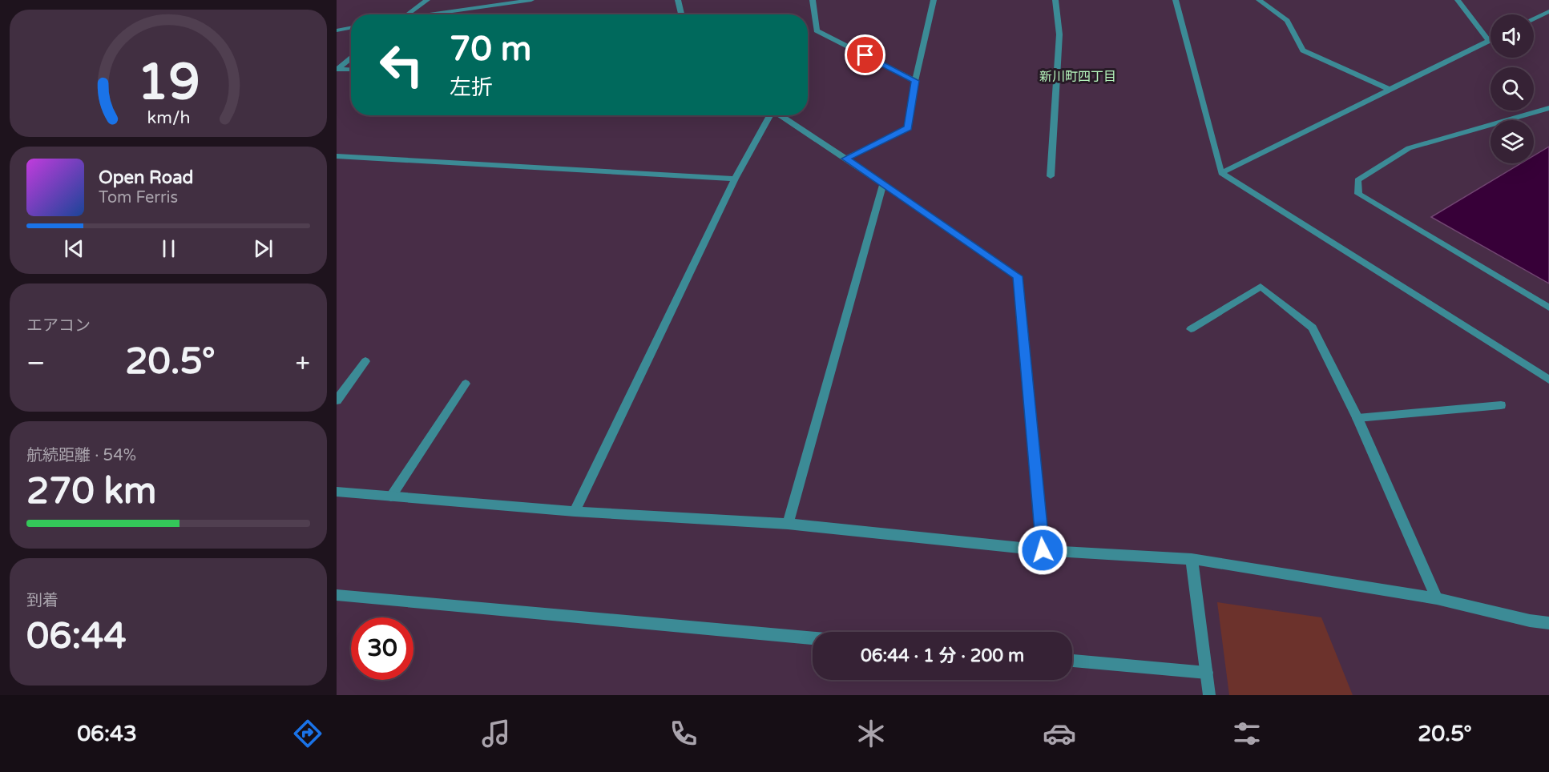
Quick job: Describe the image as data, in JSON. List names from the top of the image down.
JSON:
{
  "districts": ["新川町四丁目"],
  "page": {
    "turn": ["70 m", "左折"],
    "song": ["Open Road", "Tom Ferris"],
    "tile": [
      "エアコン",
      ["航続距離 · 54%", "270 km"],
      ["到着", "06:44"]
    ],
    "heat": ["−", "20.5°", "+"],
    "limit": "30",
    "trip": "06:44 · 1 分 · 200 m",
    "tabs": ["06:43", "20.5°"],
    "gauge": ["19", "km/h"]
  }
}
